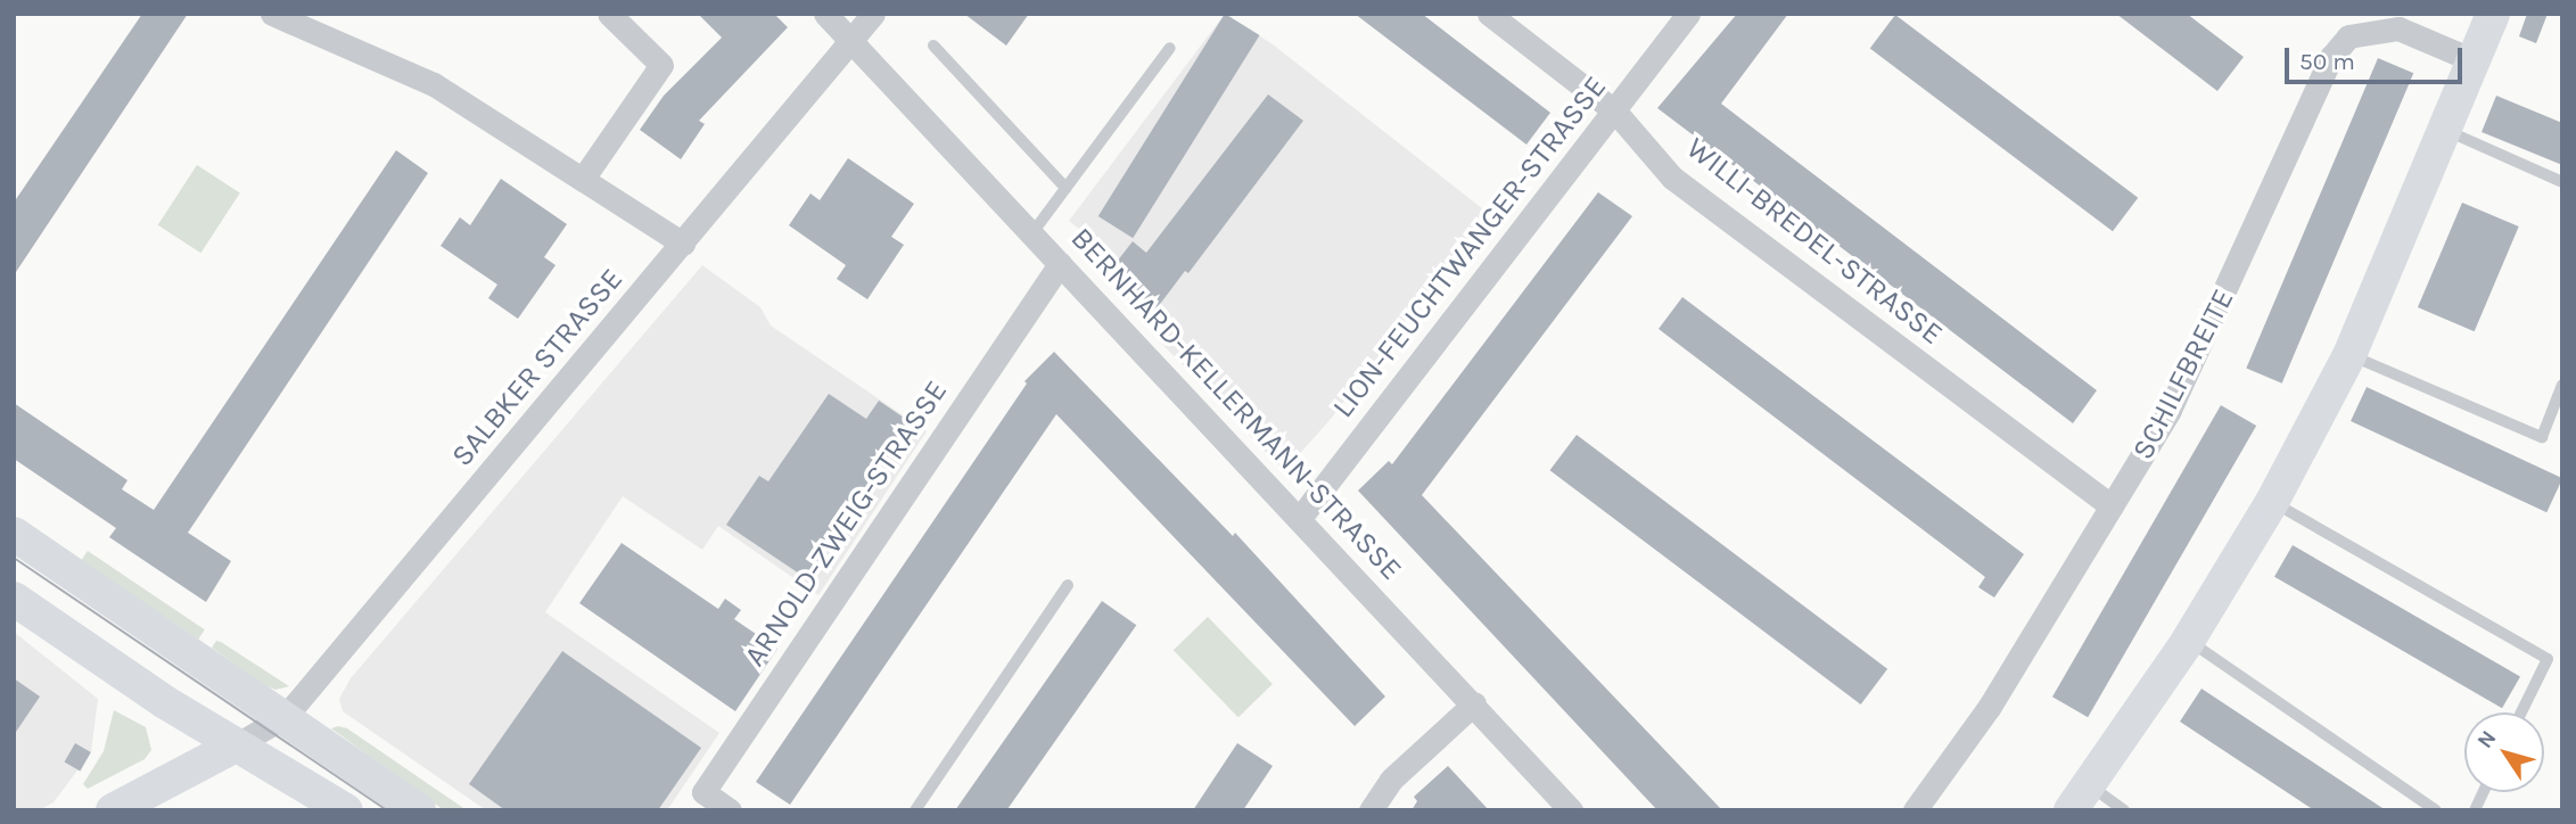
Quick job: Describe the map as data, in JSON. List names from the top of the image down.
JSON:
{
  "streets": {
    "street": [
      "WILLI-BREDEL-STRASSE",
      "LION-FEUCHTWANGER-STRASSE",
      "SALBKER STRASSE",
      "SCHILFBREITE",
      "BERNHARD-KELLERMANN-STRASSE",
      "ARNOLD-ZWEIG-STRASSE"
    ]
  },
  "crossings": [
    ["WILLI-BREDEL-STRASSE", "LION-FEUCHTWANGER-STRASSE"],
    ["WILLI-BREDEL-STRASSE", "SCHILFBREITE"],
    ["LION-FEUCHTWANGER-STRASSE", "BERNHARD-KELLERMANN-STRASSE"],
    ["SALBKER STRASSE", "BERNHARD-KELLERMANN-STRASSE"],
    ["BERNHARD-KELLERMANN-STRASSE", "ARNOLD-ZWEIG-STRASSE"]
  ],
  "scale_bar": "50 m",
  "north": "top left"
}
